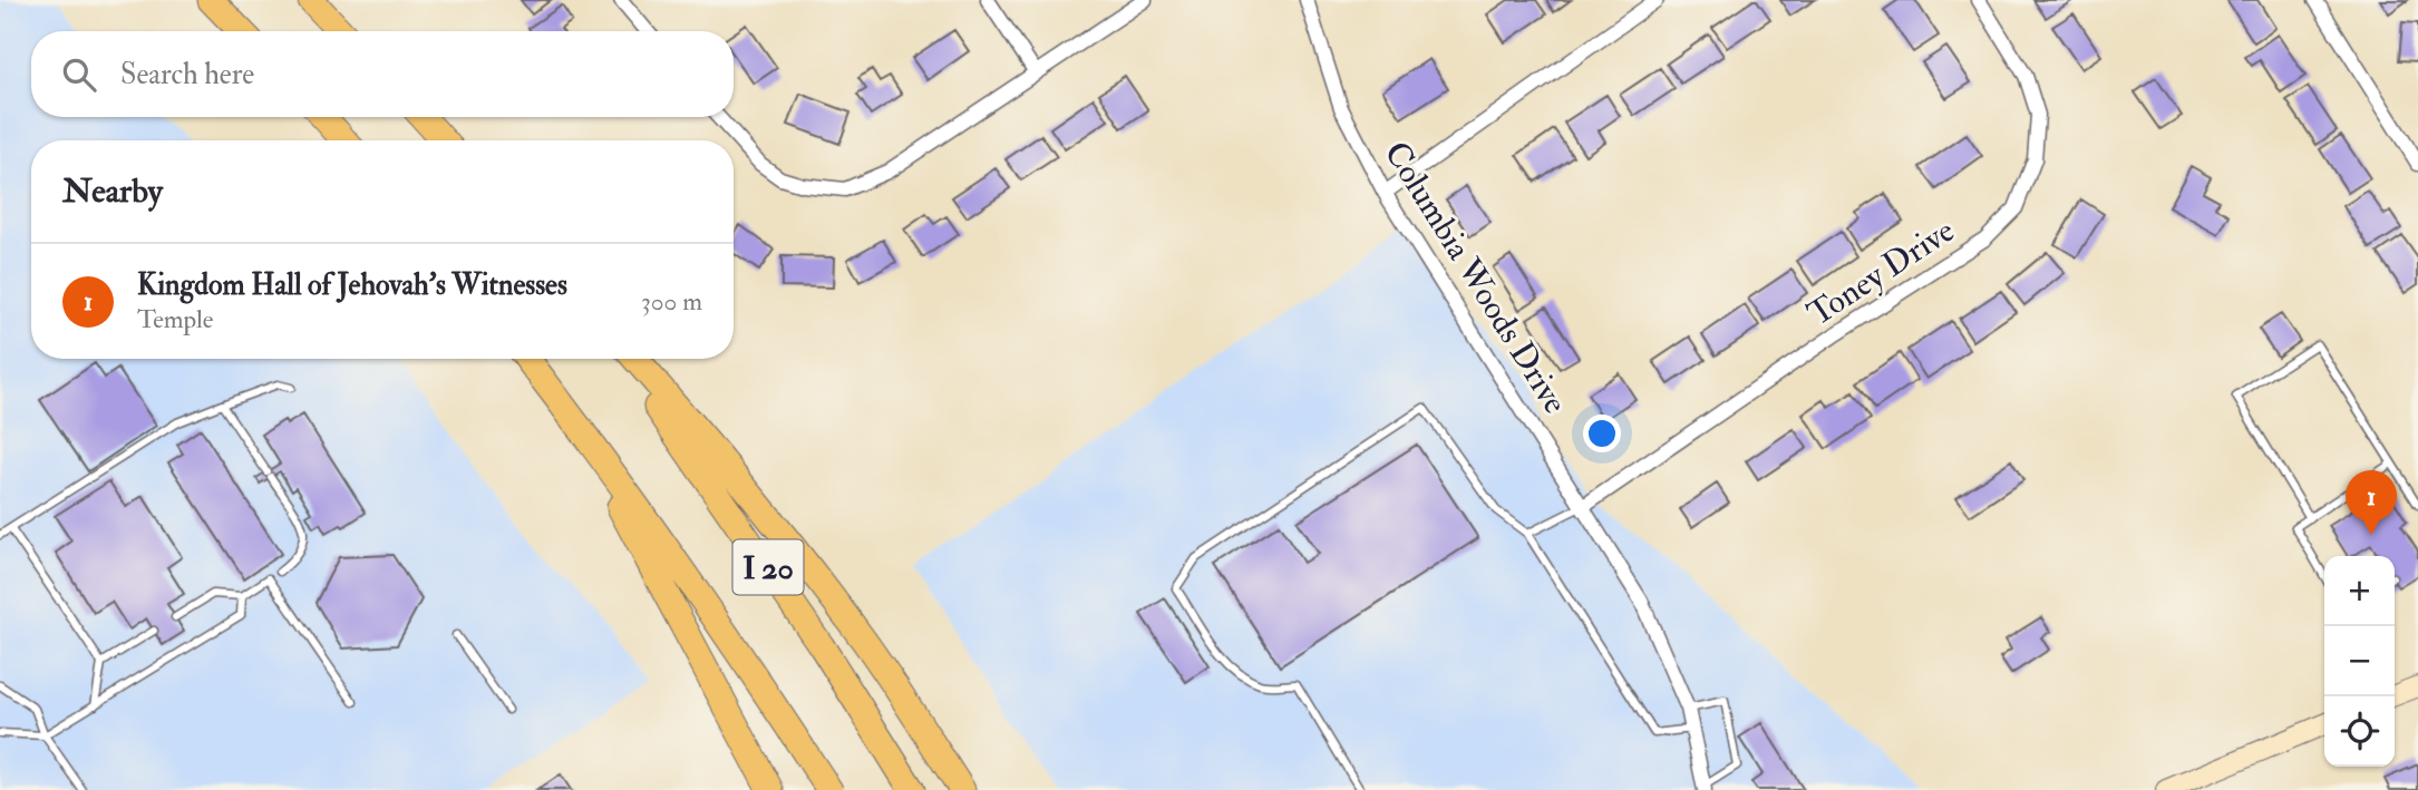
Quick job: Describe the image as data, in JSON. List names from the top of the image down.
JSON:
{
  "streets": {
    "highway": ["I 20"],
    "street": ["Toney Drive", "Columbia Woods Drive"]
  },
  "crossings": [
    ["Toney Drive", "Columbia Woods Drive"]
  ],
  "page": {
    "search": "Search here",
    "heading": "Nearby",
    "list": [
      {
        "mark": "1",
        "name": "Kingdom Hall of Jehovah’s Witnesses",
        "note": "Temple",
        "value": "300 m"
      }
    ],
    "pins": "1",
    "map_buttons": ["+", "−"]
  }
}
